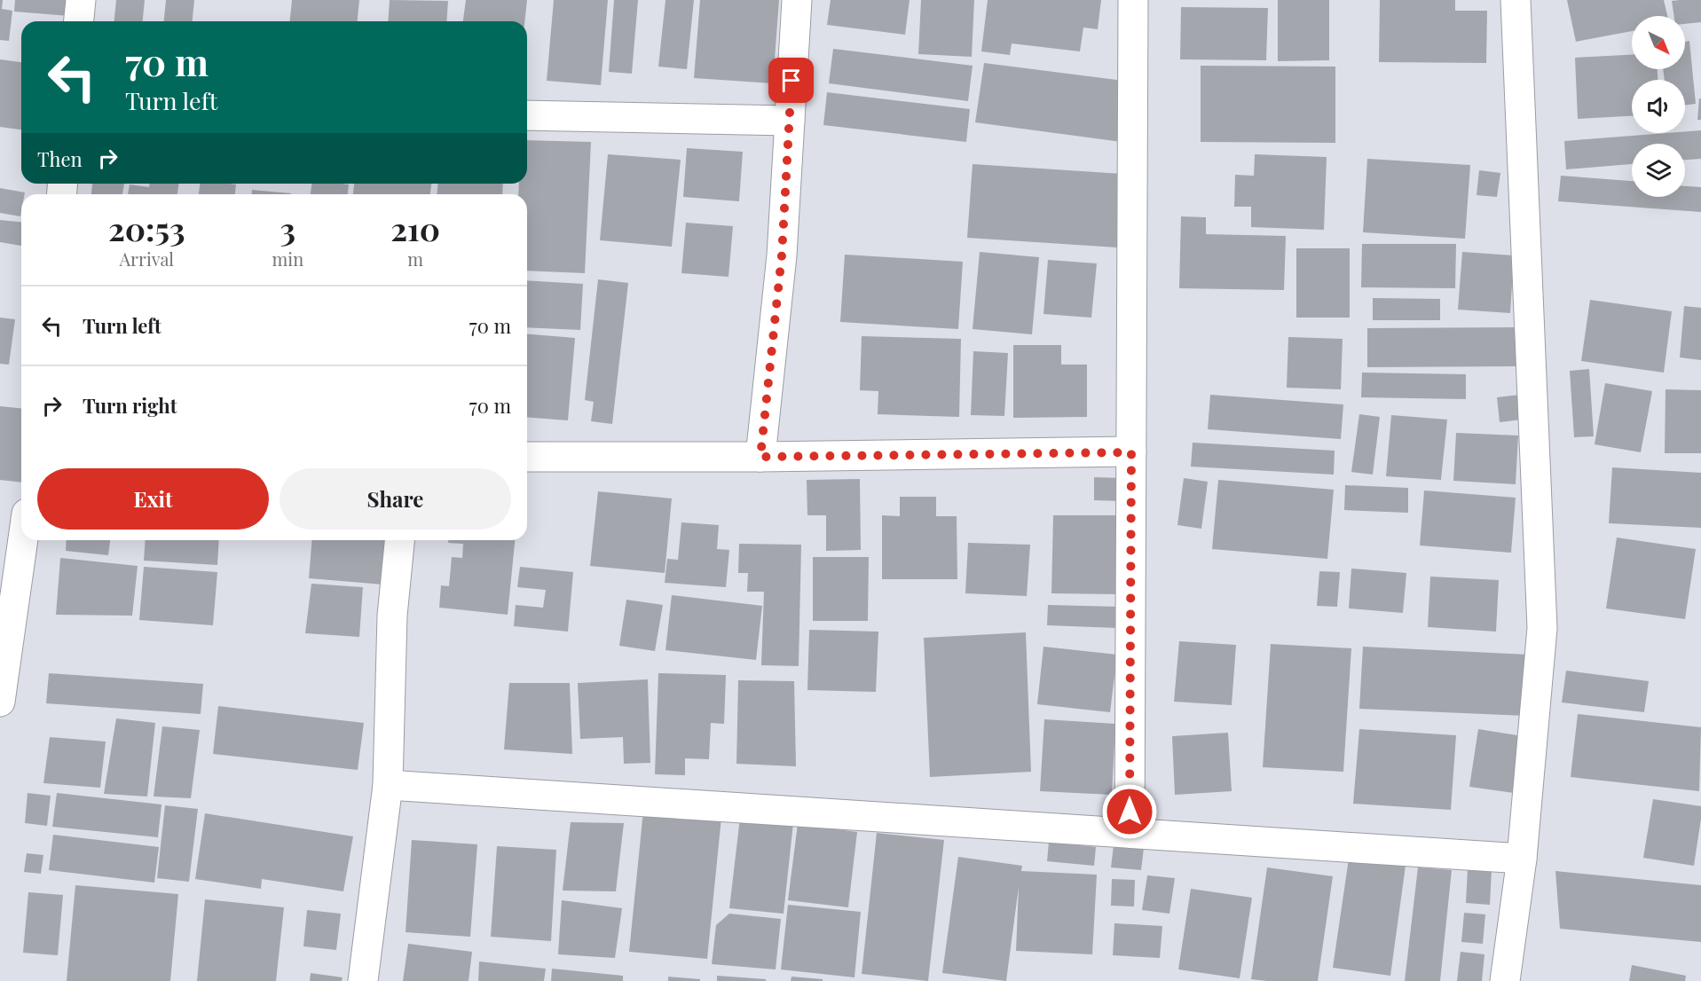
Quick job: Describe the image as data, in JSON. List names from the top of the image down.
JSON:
{
  "north": "bottom right",
  "page": {
    "turn": ["70 m", "Turn left"],
    "then": "Then",
    "eta": [
      "20:53",
      "Arrival",
      "3",
      "min",
      "210",
      "m"
    ],
    "list": [
      {
        "name": "Turn left",
        "value": "70 m"
      },
      {
        "name": "Turn right",
        "value": "70 m"
      }
    ],
    "buttons": ["Exit", "Share"]
  }
}
